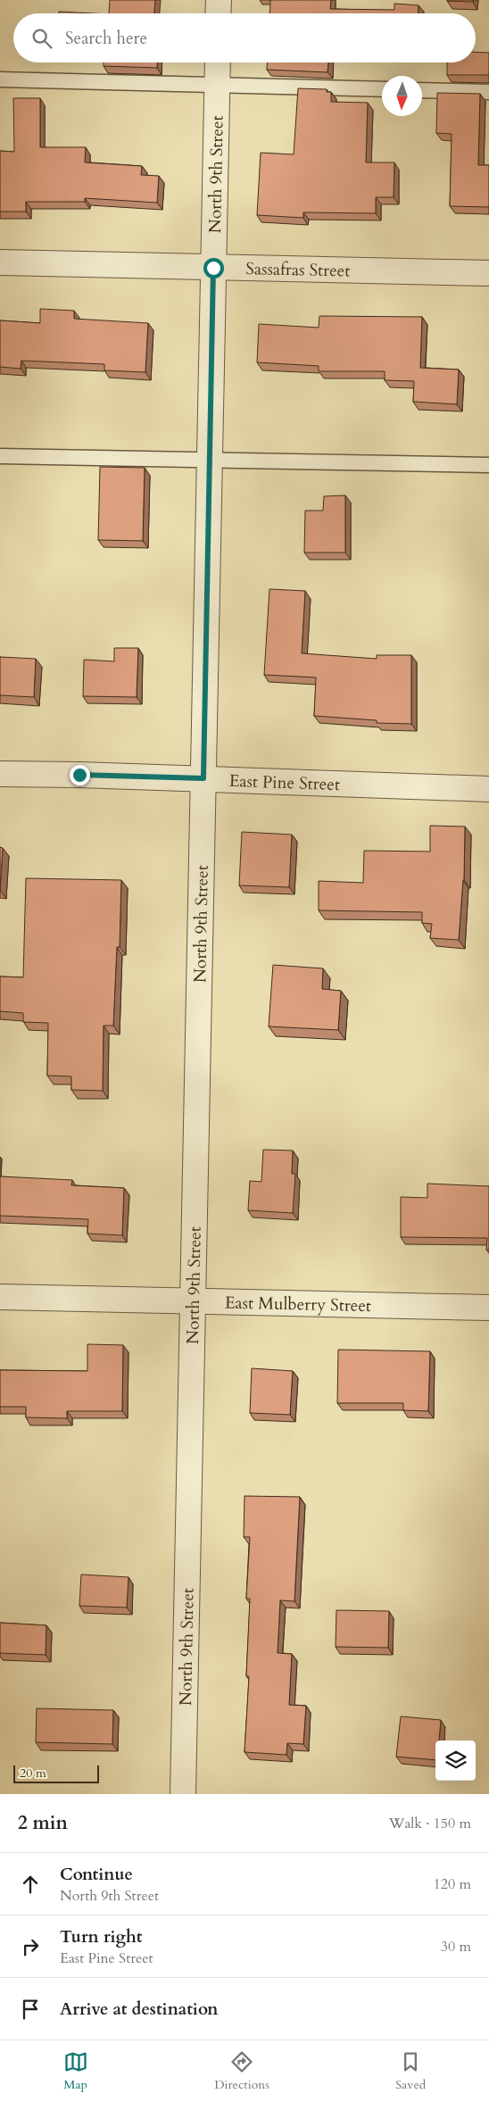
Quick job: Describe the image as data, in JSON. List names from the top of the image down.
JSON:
{
  "streets": {
    "street": [
      "North 9th Street",
      "Sassafras Street",
      "East Pine Street",
      "East Mulberry Street"
    ]
  },
  "crossings": [
    ["North 9th Street", "Sassafras Street"],
    ["North 9th Street", "East Pine Street"],
    ["North 9th Street", "East Mulberry Street"]
  ],
  "scale_bar": "20 m",
  "north": "bottom",
  "page": {
    "search": "Search here",
    "scale": "20 m",
    "heading": ["2 min", "Walk · 150 m"],
    "list": [
      ["Continue", "North 9th Street", "120 m"],
      ["Turn right", "East Pine Street", "30 m"],
      "Arrive at destination"
    ],
    "nav": ["Map", "Directions", "Saved"]
  }
}
